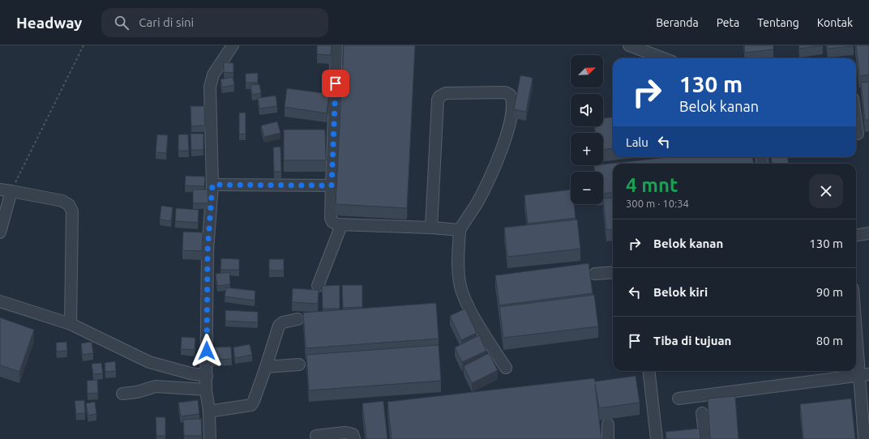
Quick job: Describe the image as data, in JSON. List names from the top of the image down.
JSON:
{
  "north": "top right",
  "page": {
    "header": "Headway",
    "search": "Cari di sini",
    "nav": [
      "Beranda",
      "Peta",
      "Tentang",
      "Kontak"
    ],
    "map_buttons": ["+", "−"],
    "turn": ["130 m", "Belok kanan"],
    "then": "Lalu",
    "heading": ["4 mnt", "300 m · 10:34"],
    "list": [
      {
        "name": "Belok kanan",
        "value": "130 m"
      },
      {
        "name": "Belok kiri",
        "value": "90 m"
      },
      {
        "name": "Tiba di tujuan",
        "value": "80 m"
      }
    ]
  }
}
